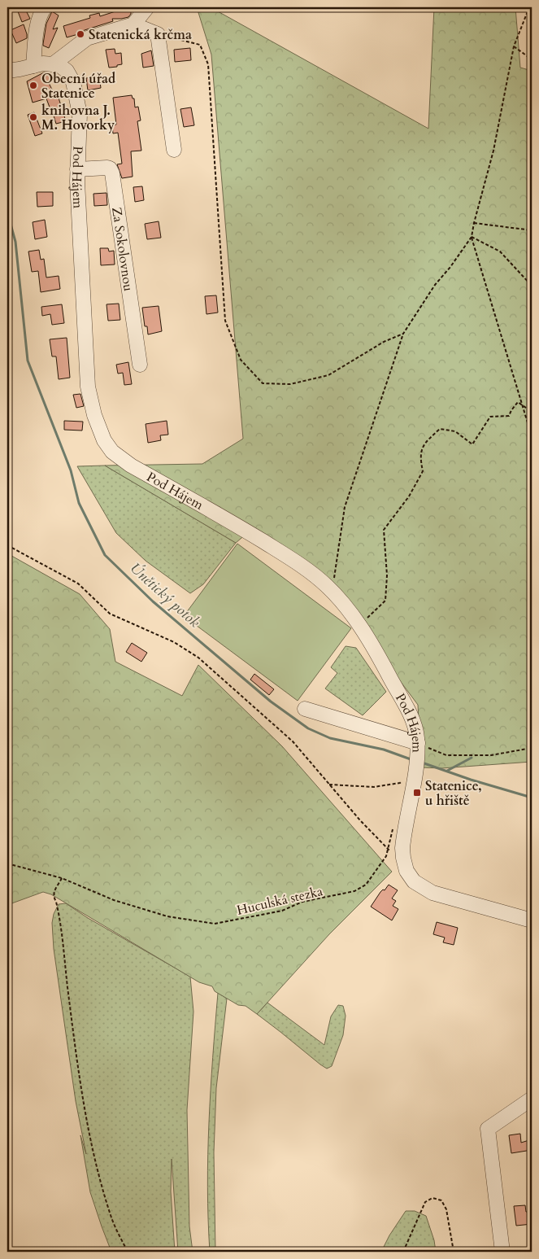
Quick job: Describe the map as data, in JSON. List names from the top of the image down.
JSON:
{
  "streets": {
    "street": ["Pod Hájem", "Za Sokolovnou"],
    "path": ["Huculská stezka"]
  },
  "crossings": [
    ["Pod Hájem", "Za Sokolovnou"]
  ],
  "water": ["Únětický potok"],
  "places": {
    "other": ["Statenická krčma", "Obecní úřad Statenice", "knihovna J. M. Hovorky"],
    "transit": ["Statenice, u hřiště"]
  }
}
